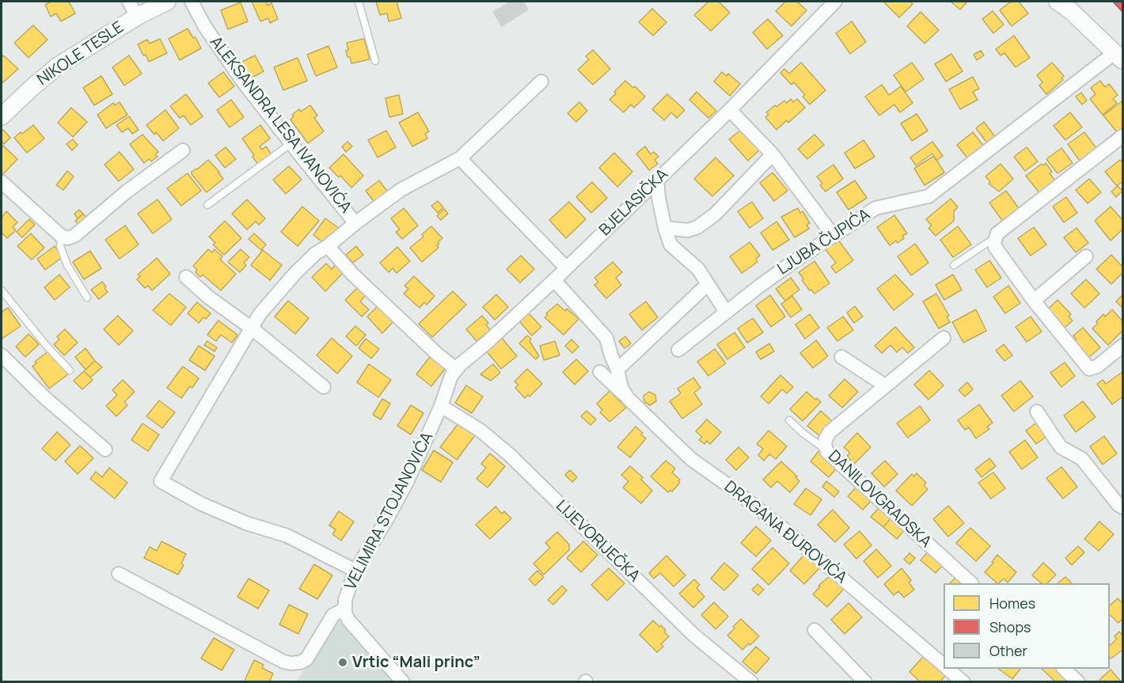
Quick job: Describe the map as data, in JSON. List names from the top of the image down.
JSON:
{
  "streets": {
    "street": [
      "NIKOLE TESLE",
      "ALEKSANDRA LESA IVANOVIĆA",
      "BJELASIČKA",
      "LJUBA ČUPIĆA",
      "DANILOVGRADSKA",
      "VELIMIRA STOJANOVIĆA",
      "DRAGANA ĐUROVIĆA",
      "LIJEVORIJEČKA"
    ]
  },
  "crossings": [
    ["BJELASIČKA", "VELIMIRA STOJANOVIĆA"],
    ["BJELASIČKA", "DRAGANA ĐUROVIĆA"],
    ["BJELASIČKA", "LIJEVORIJEČKA"],
    ["VELIMIRA STOJANOVIĆA", "LIJEVORIJEČKA"]
  ],
  "places": ["Vrtic “Mali princ”"],
  "legend": ["Homes", "Shops", "Other"]
}
